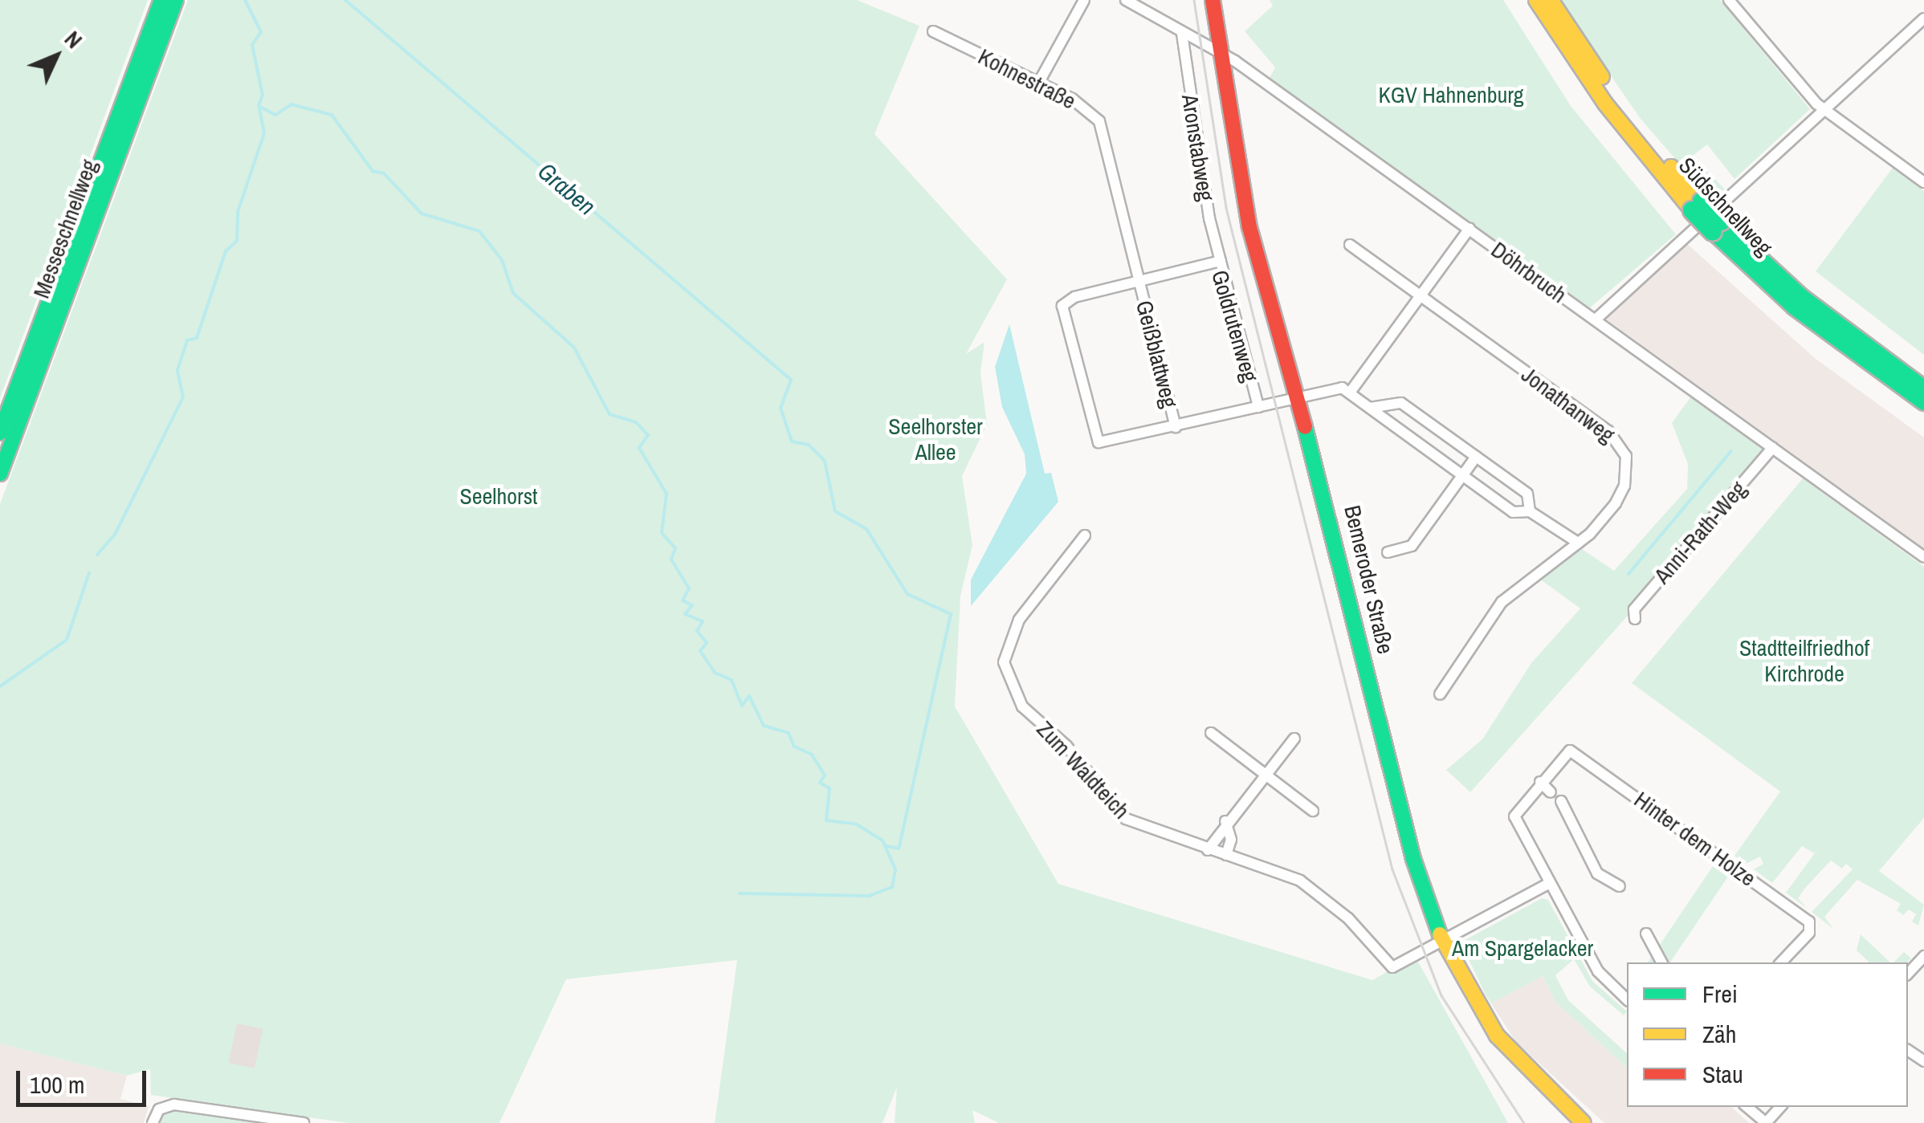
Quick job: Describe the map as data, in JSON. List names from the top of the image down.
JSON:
{
  "streets": {
    "main road": ["Südschnellweg", "Messeschnellweg", "Bemeroder Straße"],
    "street": [
      "Kohnestraße",
      "Aronstabweg",
      "Döhrbruch",
      "Goldrutenweg",
      "Geißblattweg",
      "Jonathanweg",
      "Anni-Rath-Weg",
      "Zum Waldteich",
      "Hinter dem Holze"
    ]
  },
  "crossings": [
    ["Kohnestraße", "Goldrutenweg"],
    ["Kohnestraße", "Geißblattweg"],
    ["Aronstabweg", "Döhrbruch"],
    ["Aronstabweg", "Goldrutenweg"],
    ["Döhrbruch", "Anni-Rath-Weg"],
    ["Döhrbruch", "Bemeroder Straße"],
    ["Goldrutenweg", "Geißblattweg"],
    ["Bemeroder Straße", "Zum Waldteich"]
  ],
  "water": ["Graben"],
  "parks": [
    "KGV Hahnenburg",
    "Seelhorster Allee",
    "Seelhorst",
    "Stadtteilfriedhof Kirchrode",
    "Am Spargelacker"
  ],
  "legend": ["Frei", "Zäh", "Stau"],
  "scale_bar": "100 m",
  "north": "top right"
}
